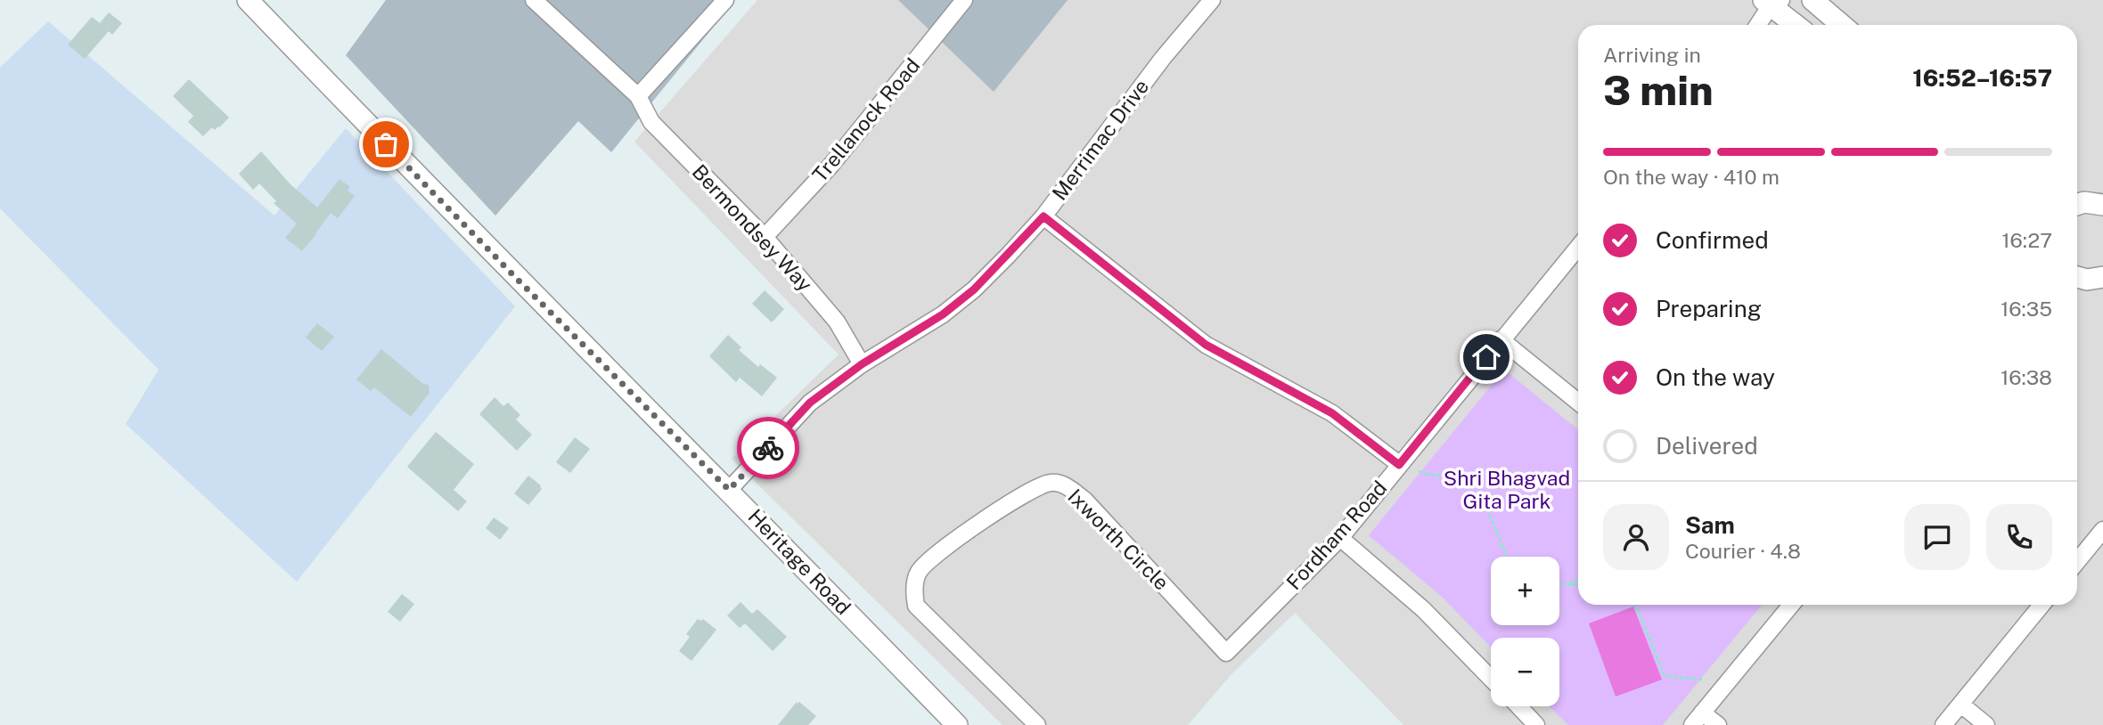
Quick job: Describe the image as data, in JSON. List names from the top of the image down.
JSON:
{
  "streets": {
    "street": [
      "Trellanock Road",
      "Merrimac Drive",
      "Bermondsey Way",
      "Fordham Road",
      "Ixworth Circle",
      "Heritage Road"
    ]
  },
  "crossings": [
    ["Trellanock Road", "Bermondsey Way"],
    ["Merrimac Drive", "Bermondsey Way"],
    ["Merrimac Drive", "Heritage Road"],
    ["Fordham Road", "Ixworth Circle"]
  ],
  "parks": ["Shri Bhagvad Gita Park"],
  "page": {
    "heading": ["3 min", "Arriving in", "16:52–16:57"],
    "panel": ["Sam", "Courier · 4.8"],
    "bar": "On the way · 410 m",
    "list": [
      ["Confirmed", "16:27"],
      ["Preparing", "16:35"],
      ["On the way", "16:38"],
      "Delivered"
    ],
    "map_buttons": ["+", "−"]
  }
}
